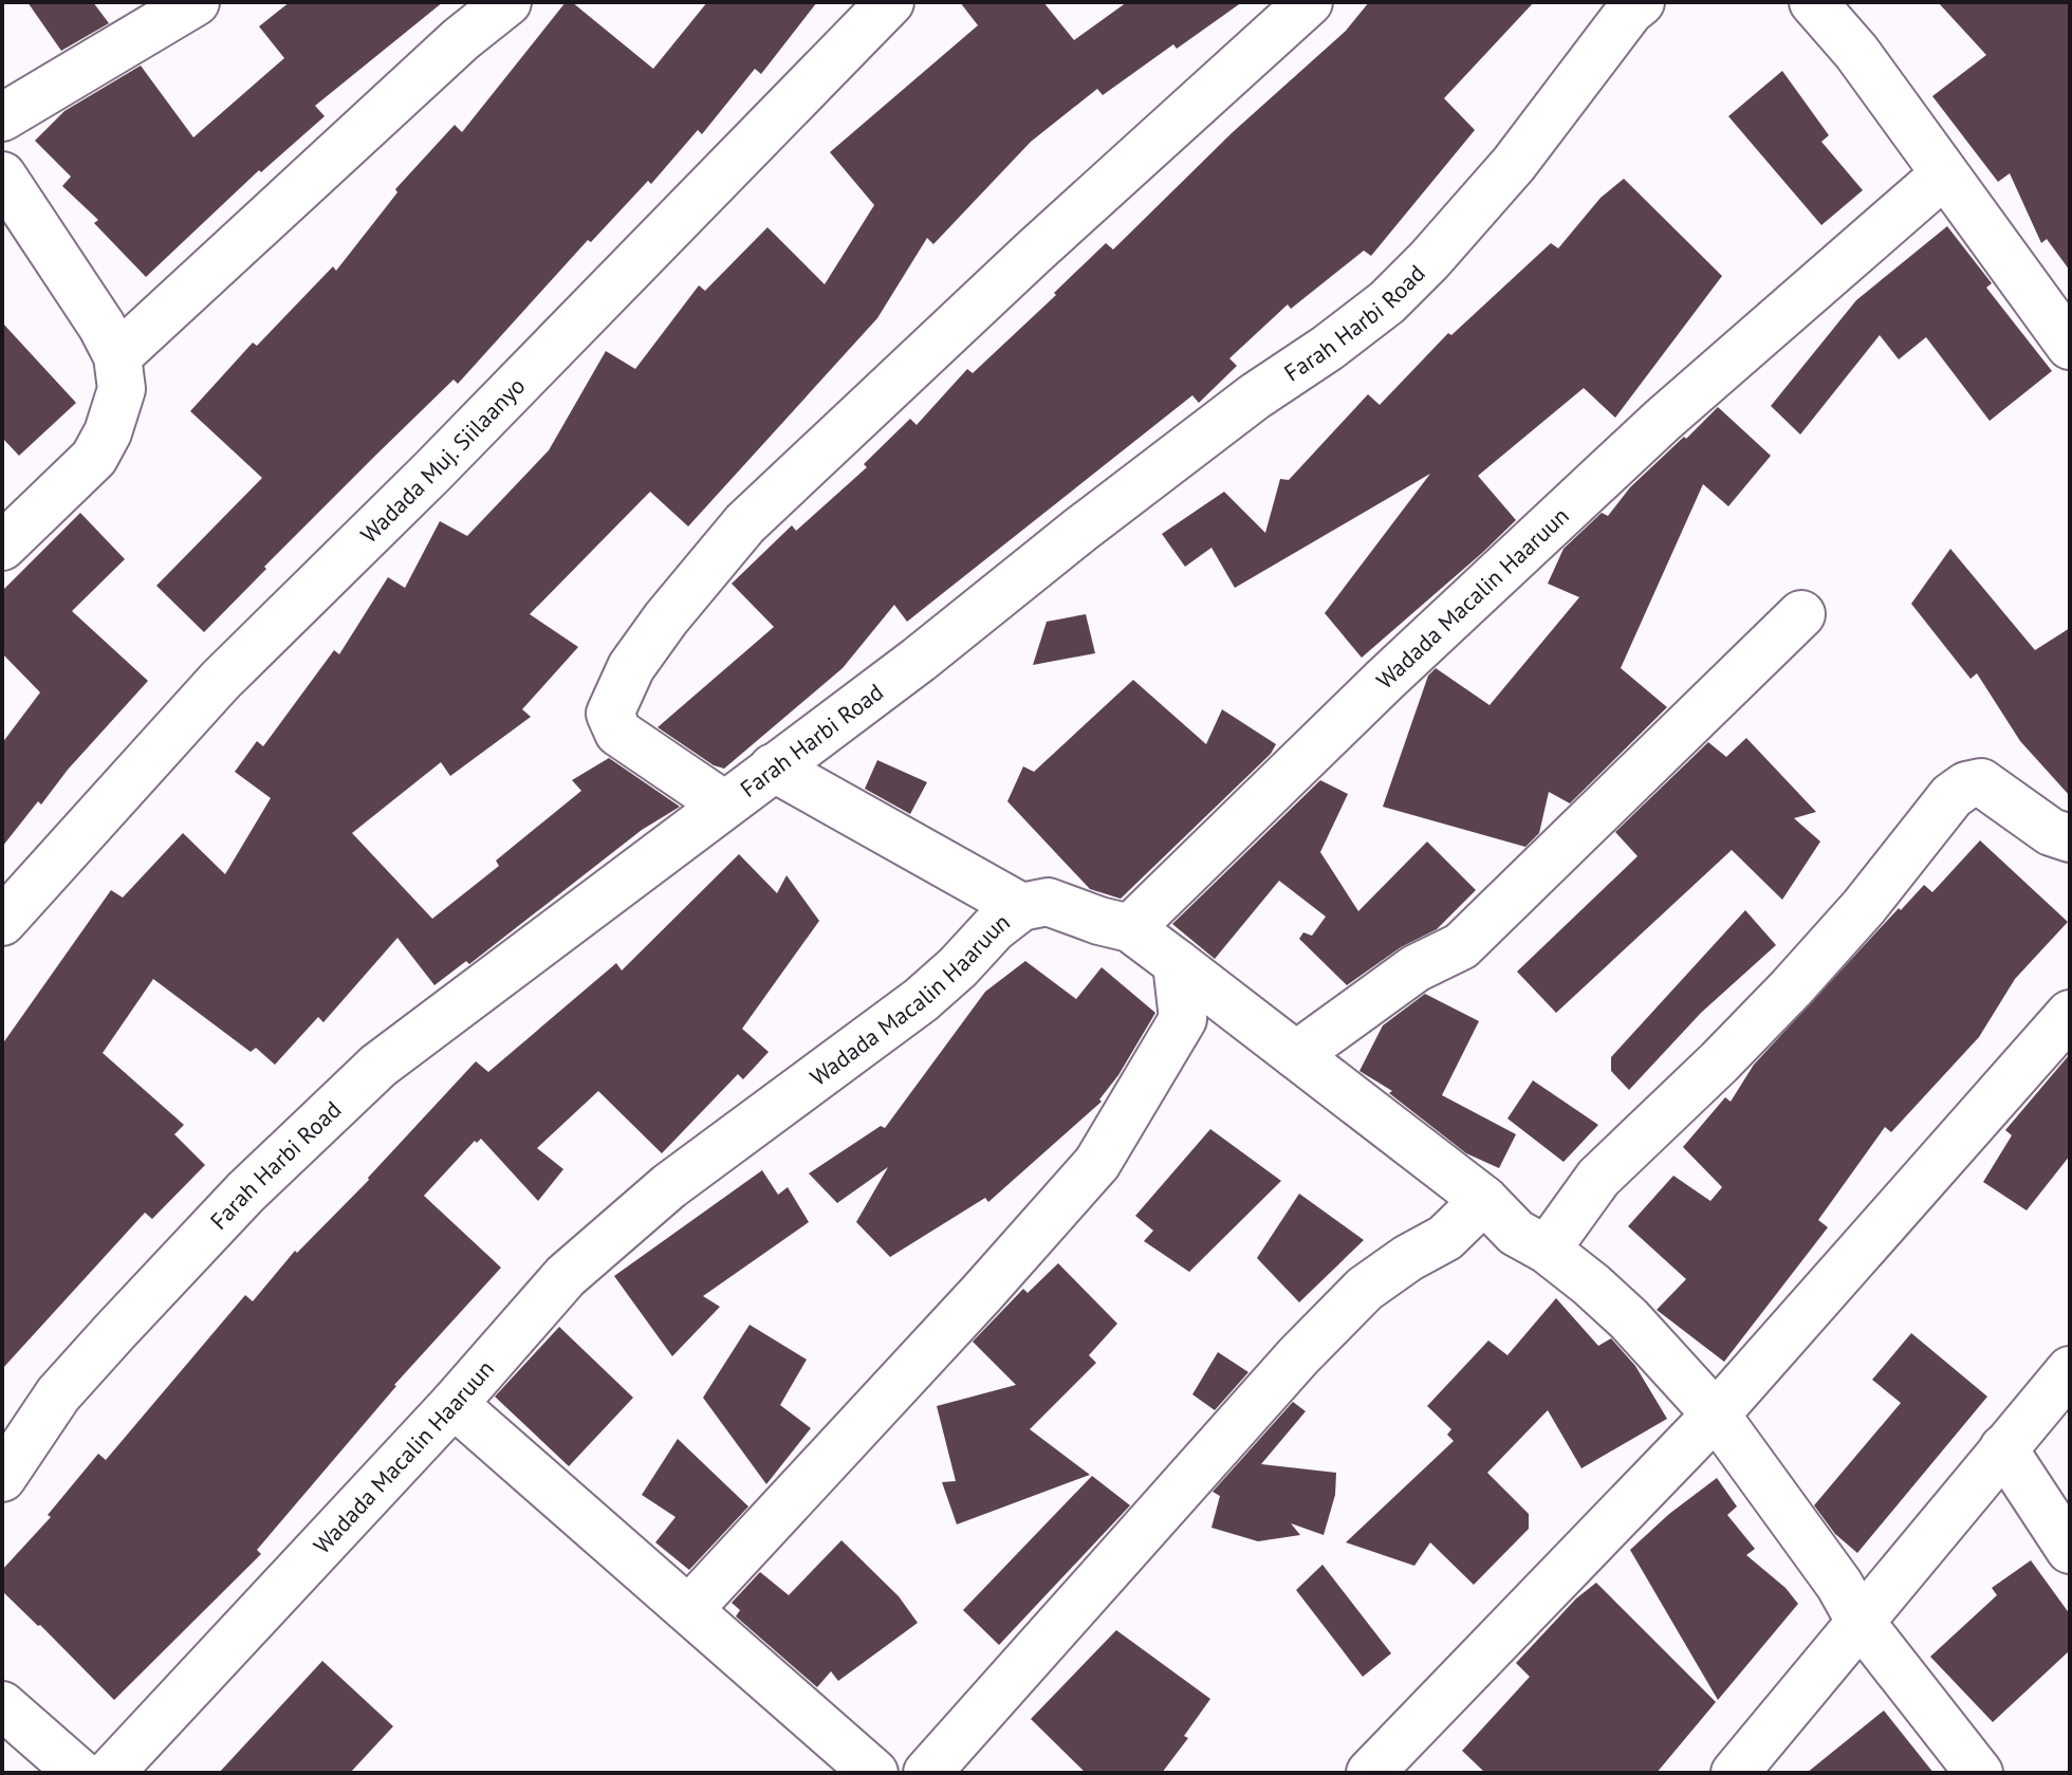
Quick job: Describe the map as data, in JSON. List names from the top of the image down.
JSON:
{
  "streets": {
    "street": ["Farah Harbi Road", "Wadada Muj. Siilaanyo", "Wadada Macalin Haaruun"]
  }
}
